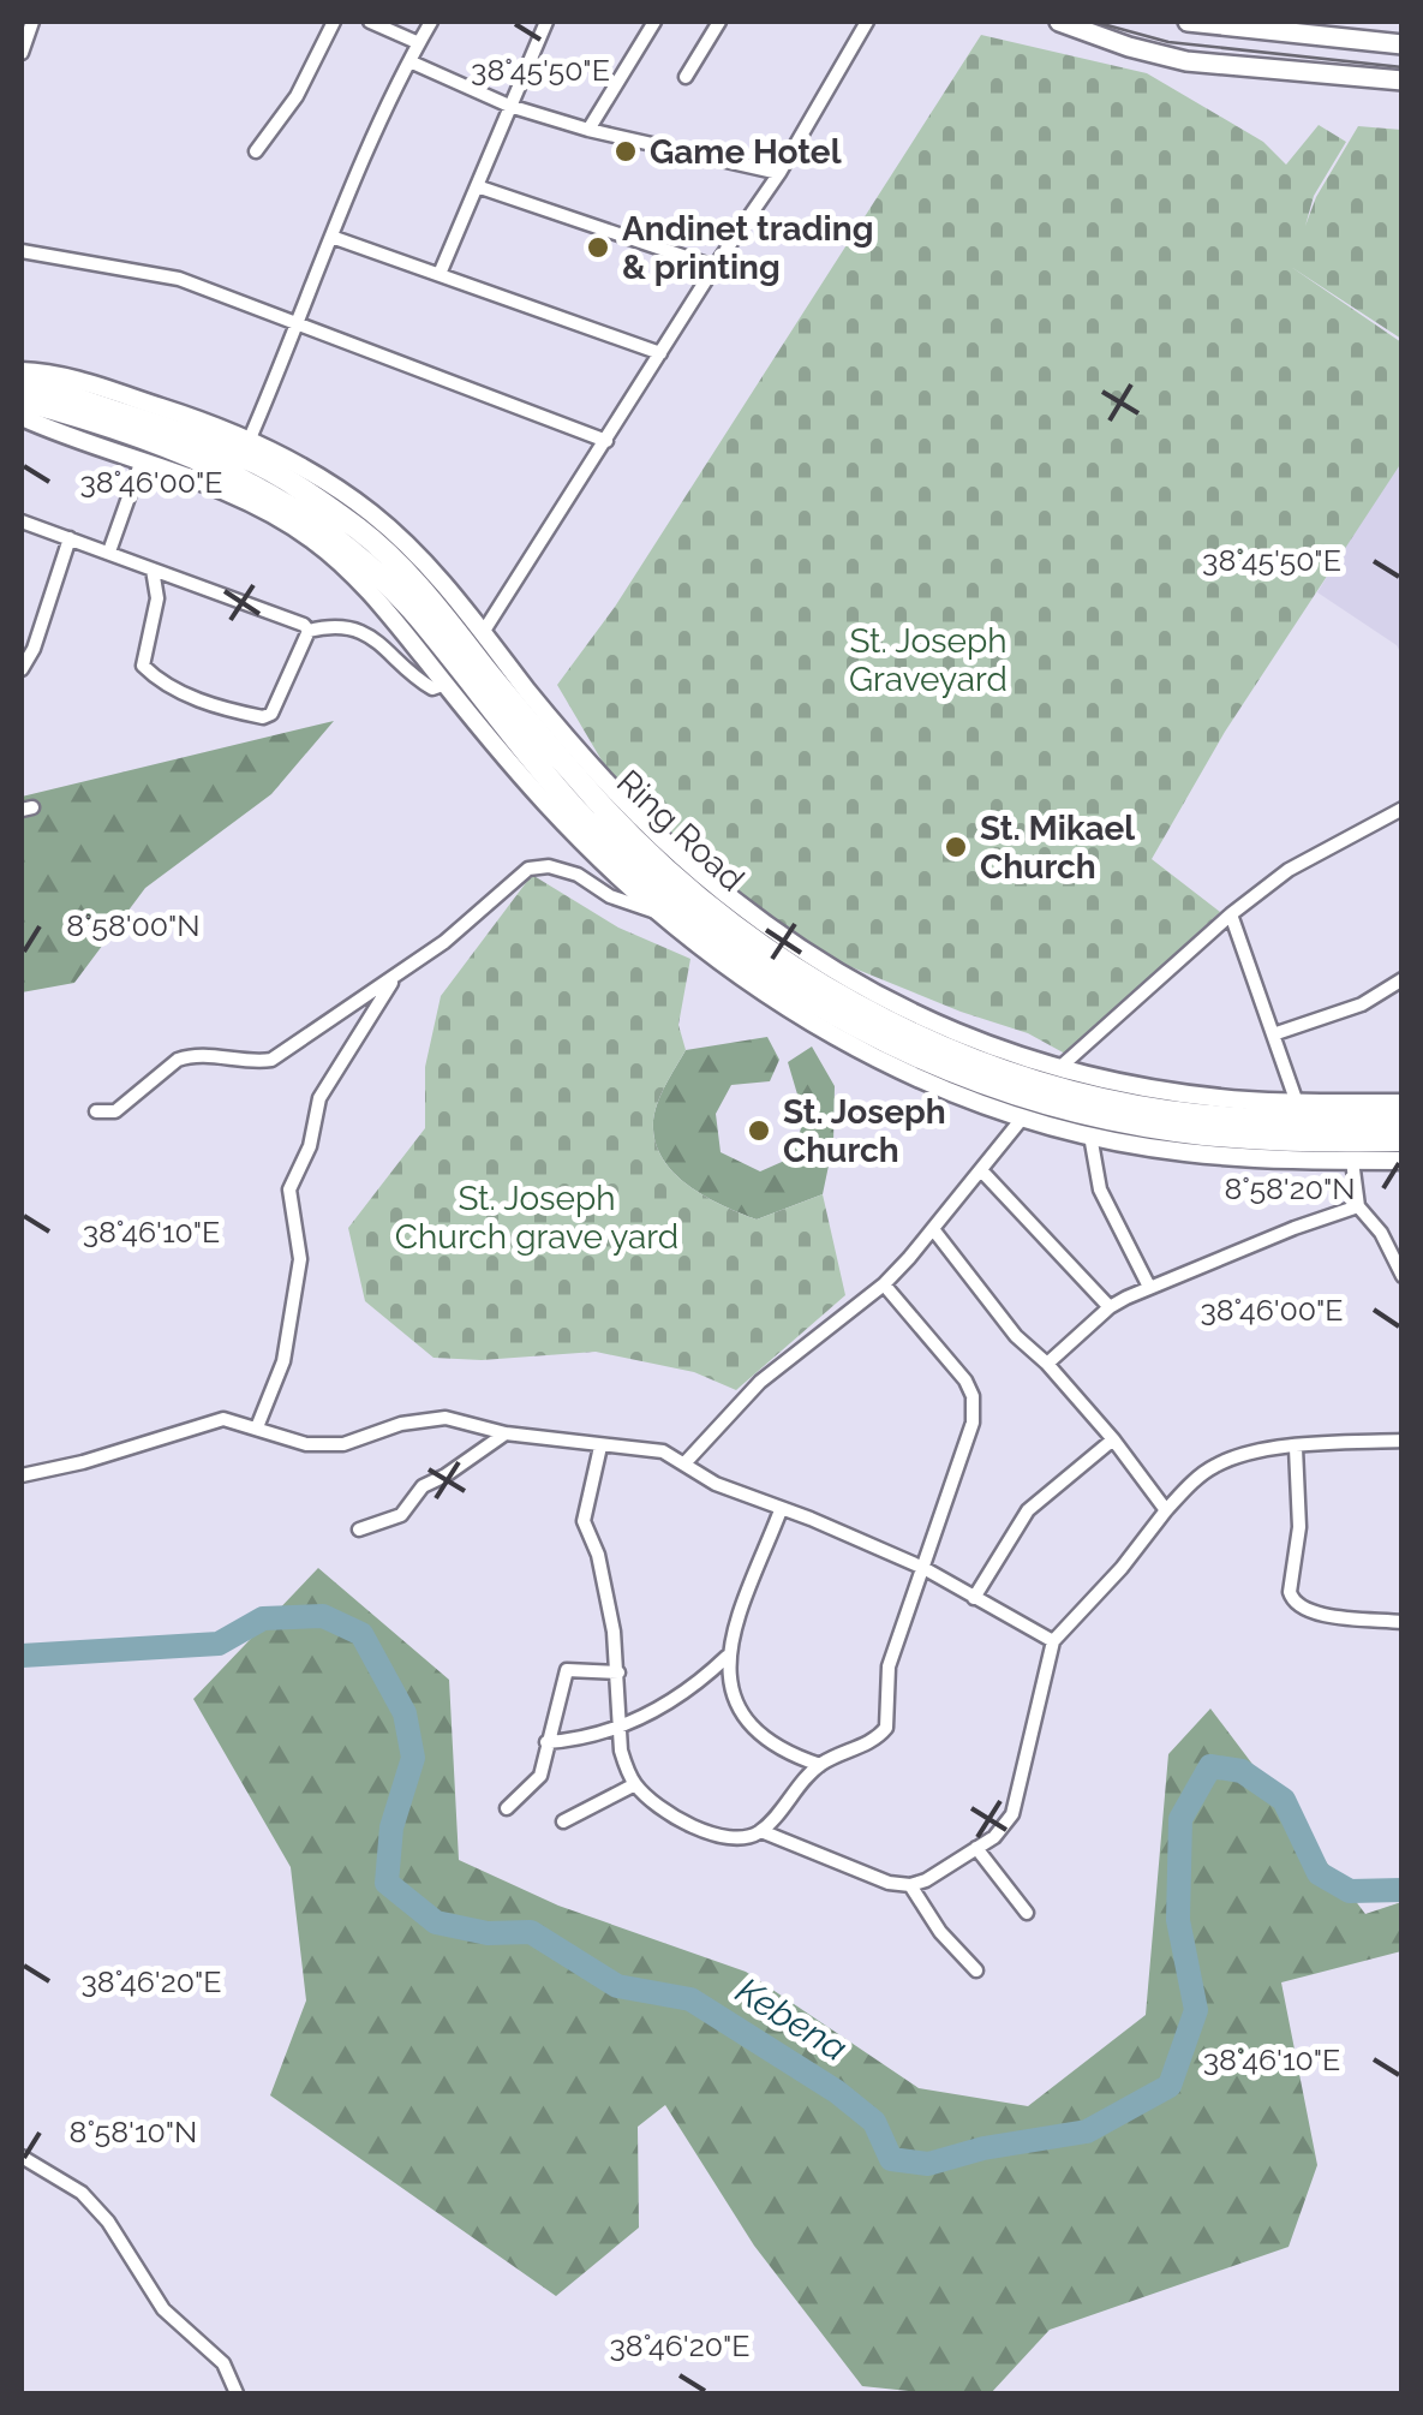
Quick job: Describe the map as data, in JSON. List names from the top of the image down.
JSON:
{
  "streets": {
    "highway": ["Ring Road"]
  },
  "water": ["Kebena"],
  "parks": ["St. Joseph Graveyard", "St. Joseph Church grave yard"],
  "places": [
    "Game Hotel",
    "Andinet trading & printing",
    "St. Mikael Church",
    "St. Joseph Church"
  ],
  "coordinates": [
    "38°45'50\"E",
    "38°46'00\"E",
    "8°58'00\"N",
    "8°58'20\"N",
    "38°46'10\"E",
    "38°46'20\"E",
    "8°58'10\"N"
  ]
}
